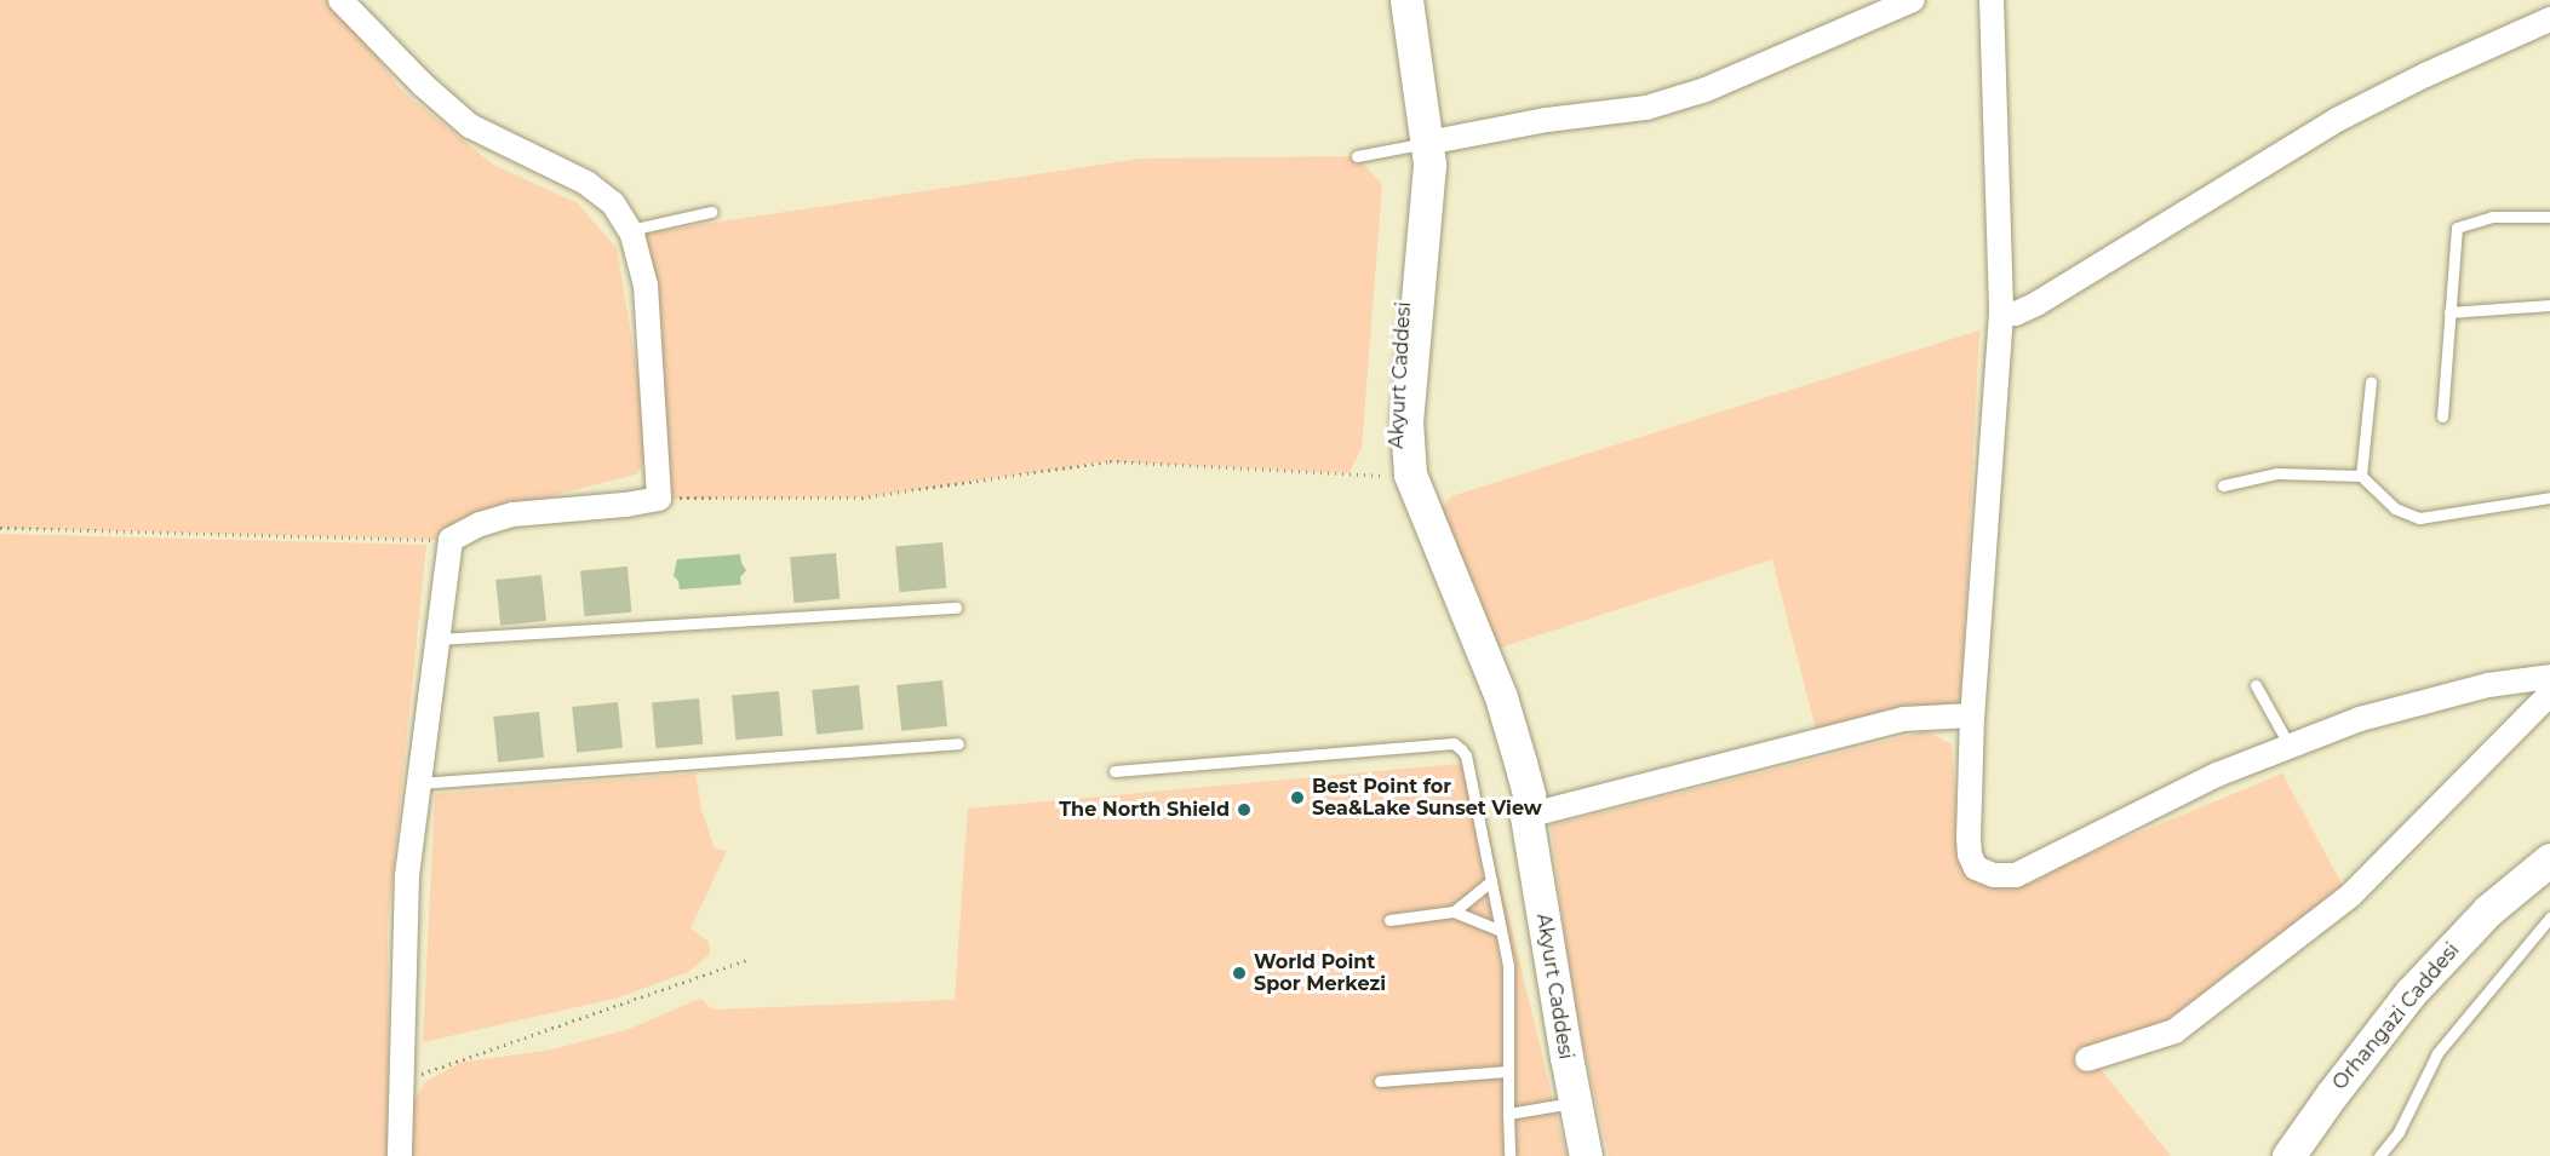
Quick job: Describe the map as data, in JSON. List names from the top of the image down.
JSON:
{
  "streets": {
    "street": ["Akyurt Caddesi", "Orhangazi Caddesi"]
  },
  "places": ["Best Point for Sea&Lake Sunset View", "The North Shield", "World Point Spor Merkezi"]
}
